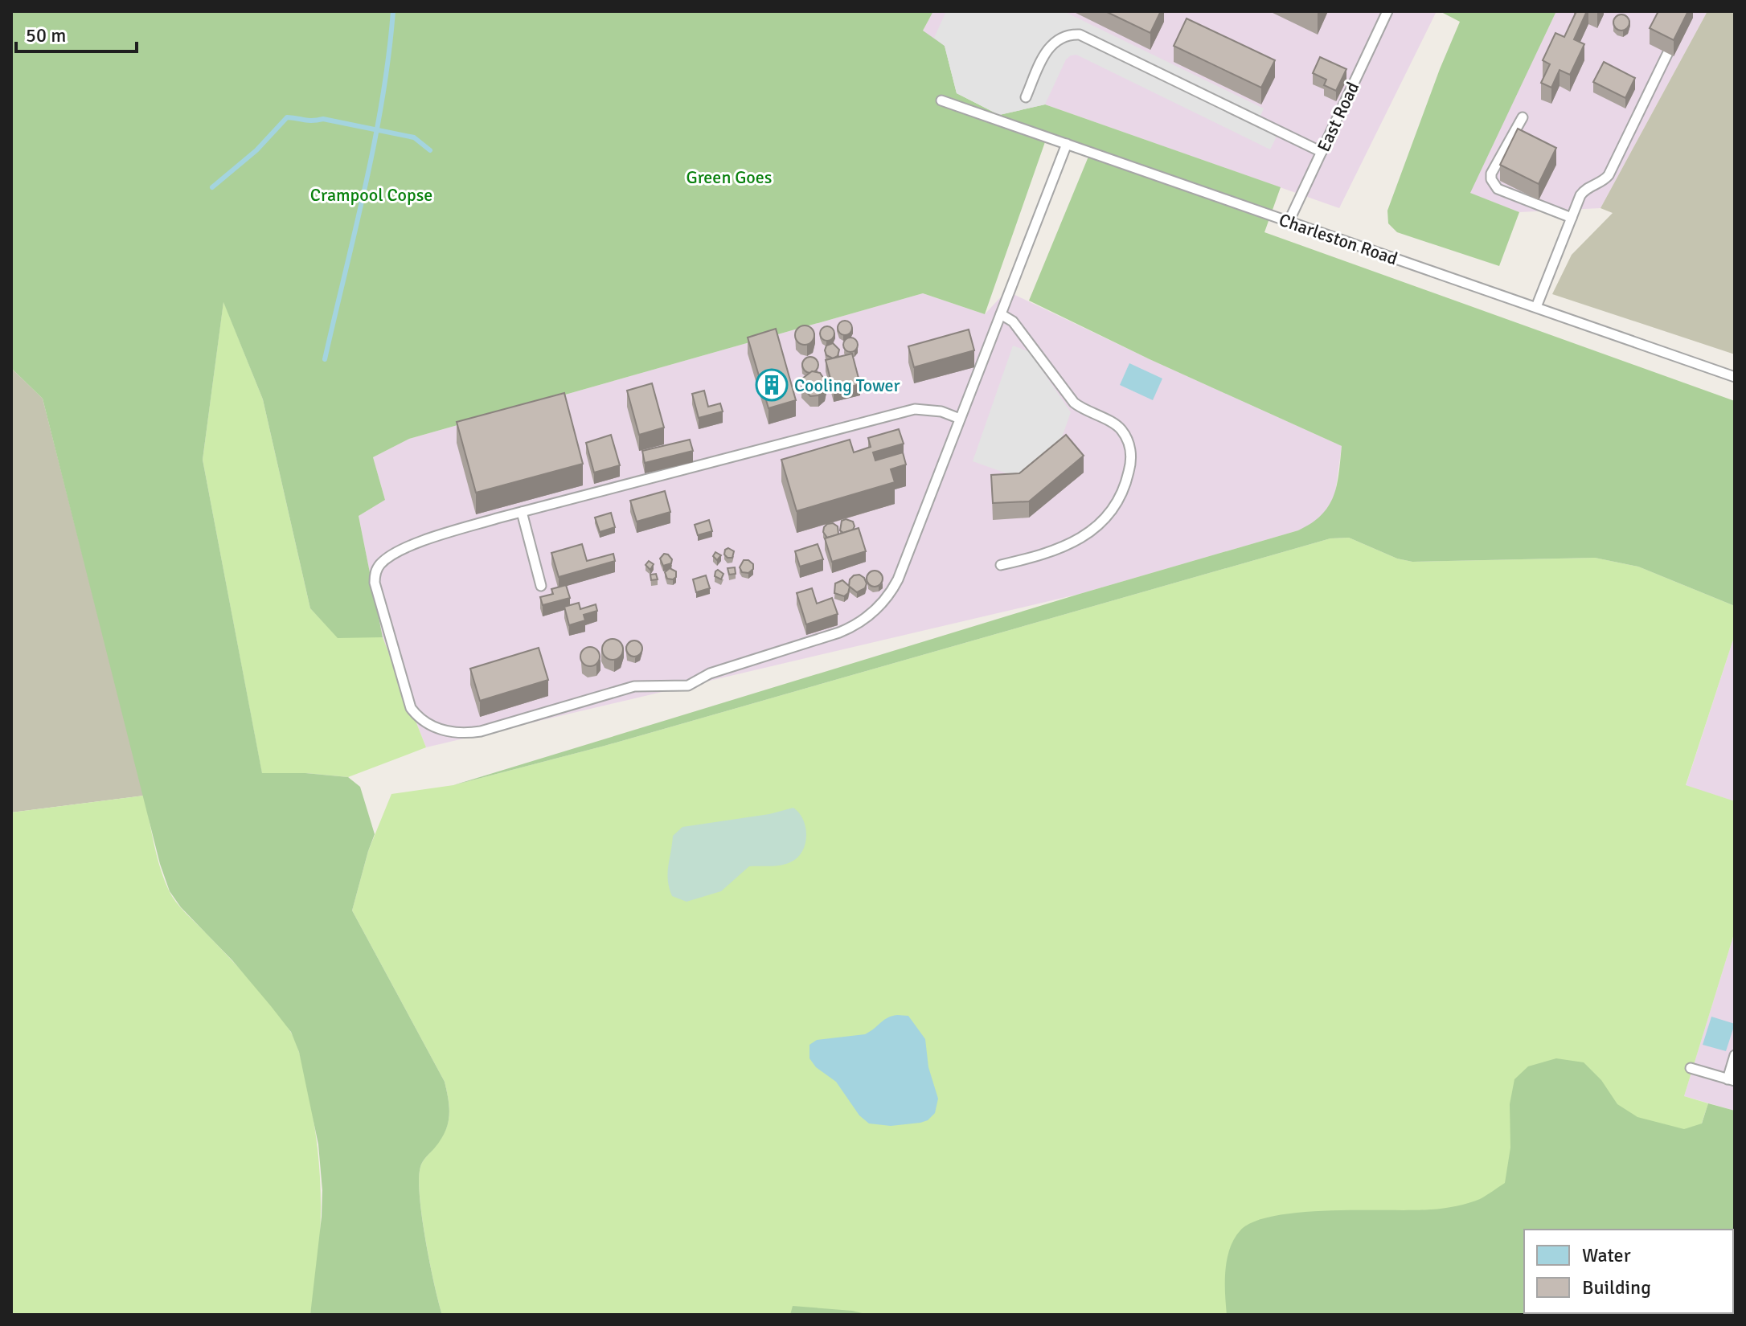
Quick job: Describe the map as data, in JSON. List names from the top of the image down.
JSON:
{
  "streets": {
    "lane": ["East Road", "Charleston Road"]
  },
  "crossings": [
    ["East Road", "Charleston Road"]
  ],
  "parks": ["Green Goes", "Crampool Copse"],
  "places": {
    "building": ["Cooling Tower"]
  },
  "legend": ["Water", "Building"],
  "scale_bar": "50 m"
}
